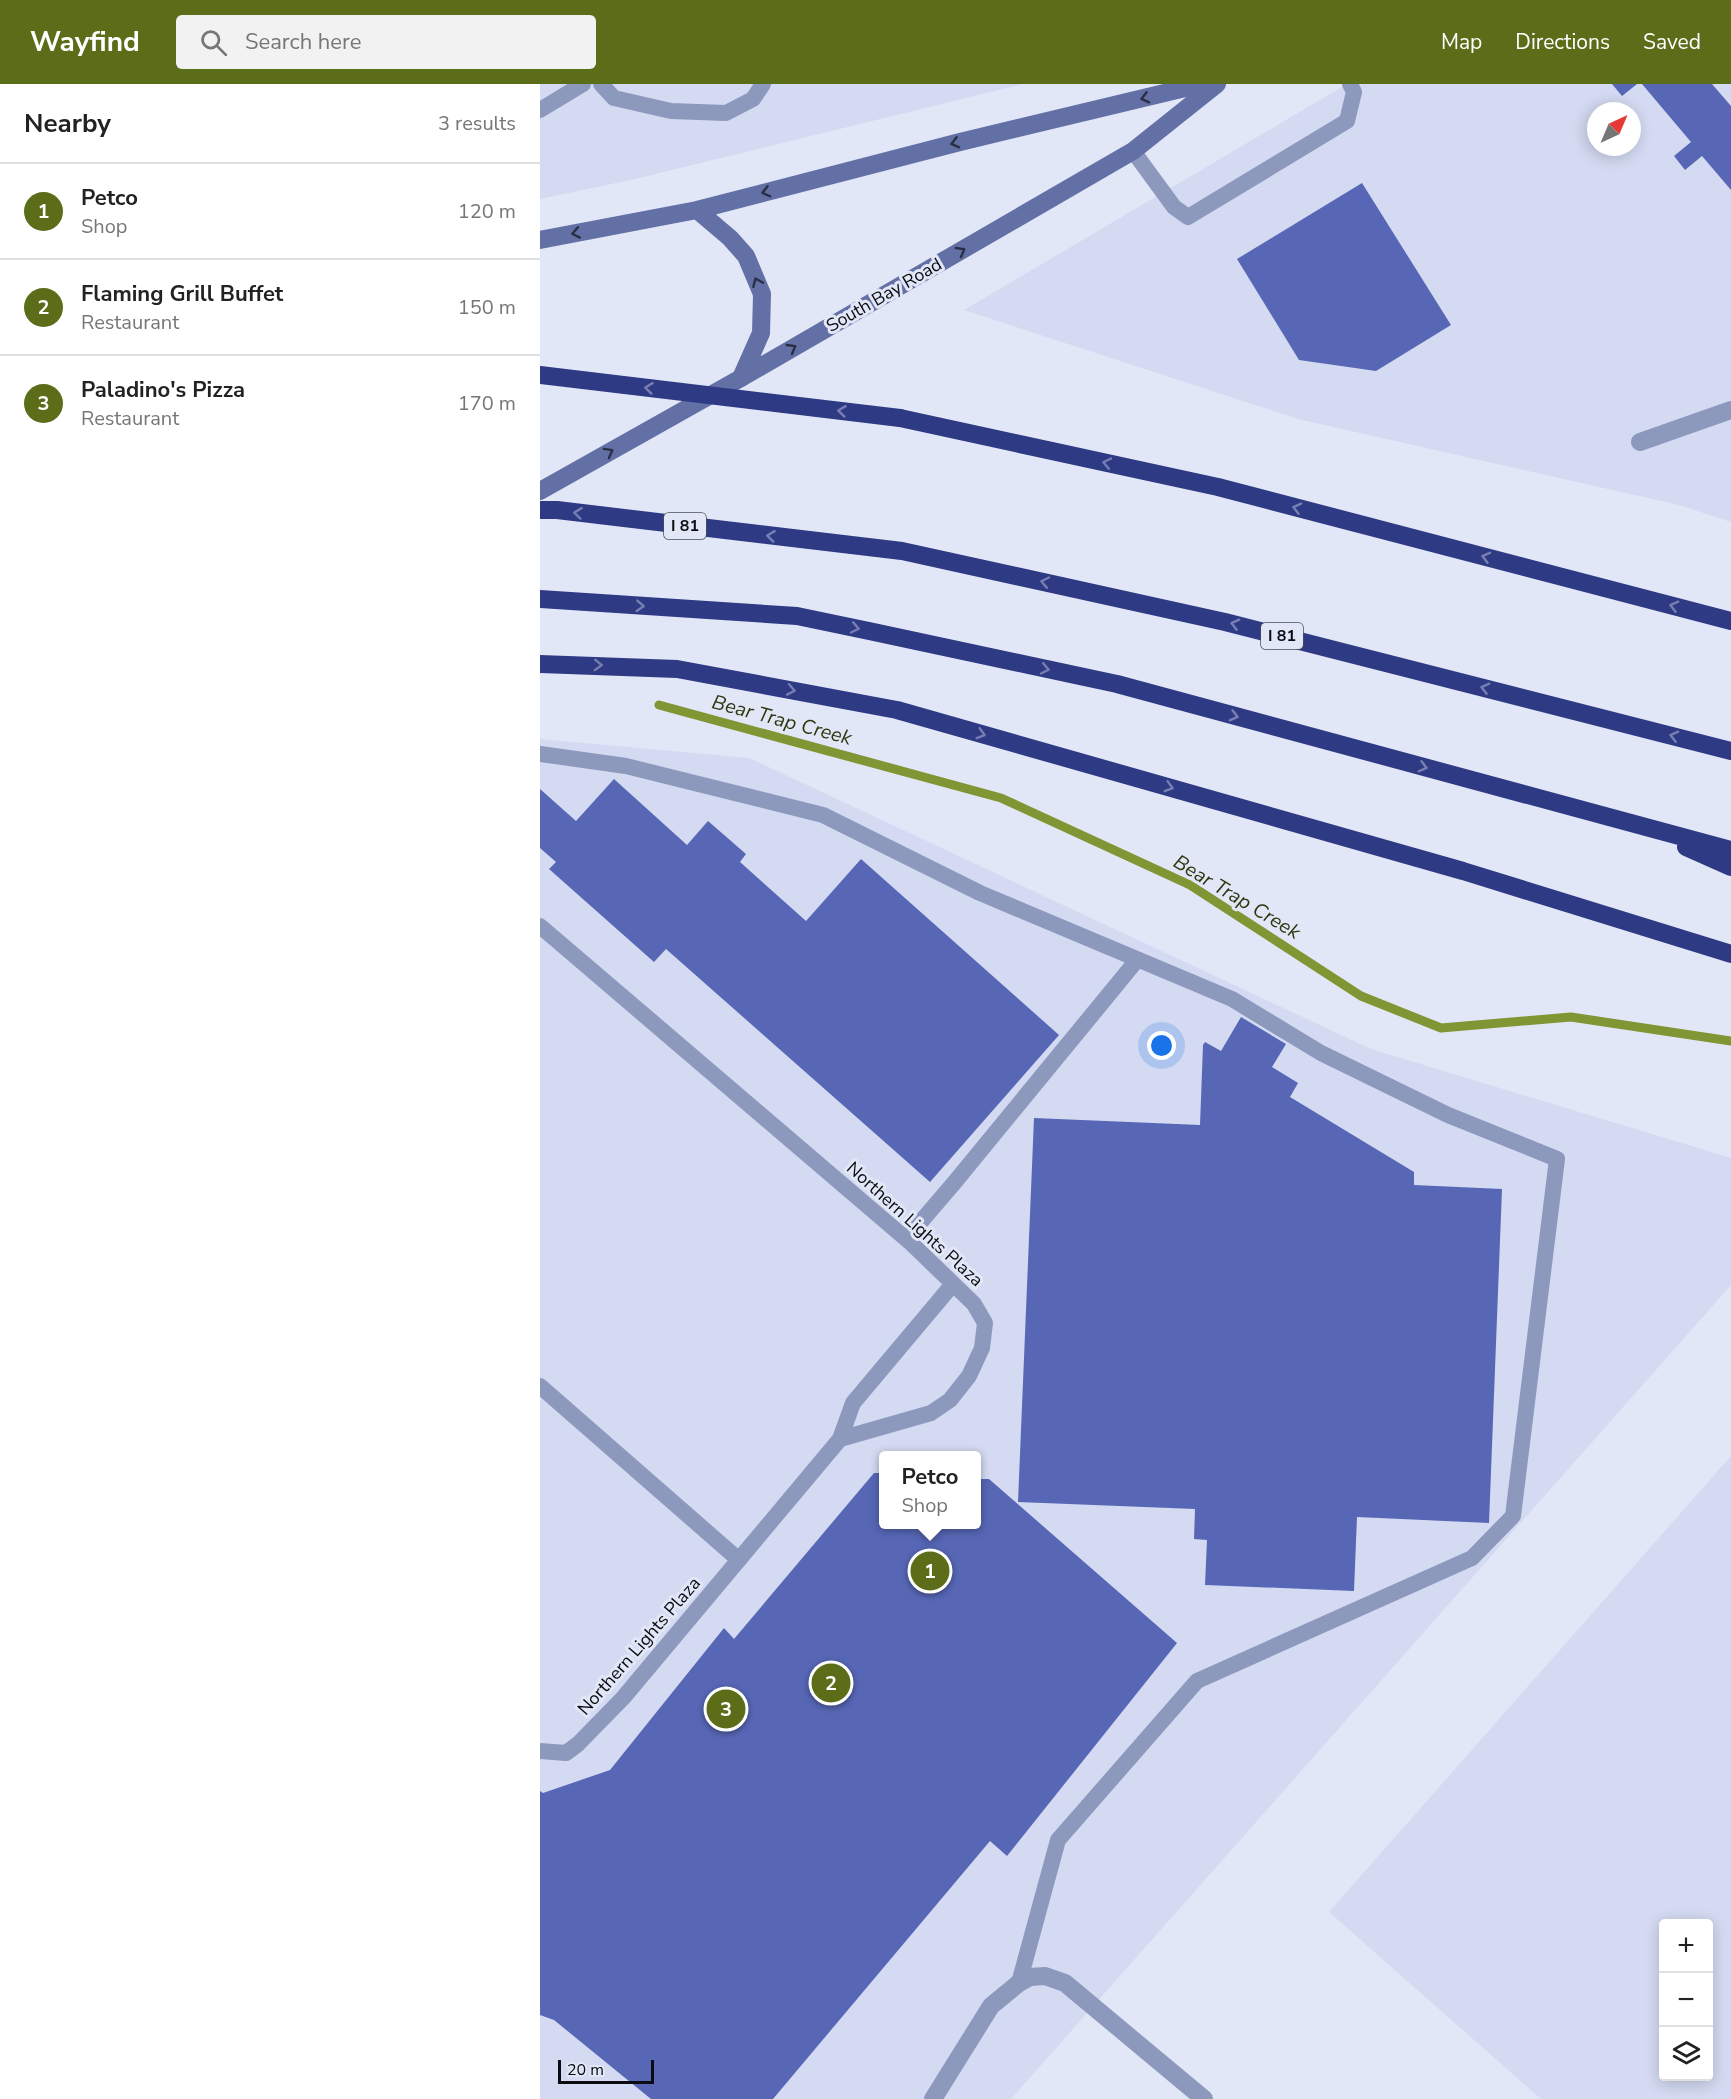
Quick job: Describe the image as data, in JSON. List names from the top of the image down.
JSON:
{
  "streets": {
    "highway": ["I 81"],
    "main road": ["South Bay Road"],
    "lane": ["Northern Lights Plaza"]
  },
  "water": ["Bear Trap Creek"],
  "scale_bar": "20 m",
  "north": "top right",
  "page": {
    "header": "Wayfind",
    "search": "Search here",
    "nav": ["Map", "Directions", "Saved"],
    "heading": ["Nearby", "3 results"],
    "list": [
      {
        "mark": "1",
        "name": "Petco",
        "note": "Shop",
        "value": "120 m"
      },
      {
        "mark": "2",
        "name": "Flaming Grill Buffet",
        "note": "Restaurant",
        "value": "150 m"
      },
      {
        "mark": "3",
        "name": "Paladino's Pizza",
        "note": "Restaurant",
        "value": "170 m"
      }
    ],
    "popup": ["Petco", "Shop"],
    "pins": ["1", "2", "3"],
    "map_buttons": ["+", "−"],
    "scale": "20 m"
  }
}
